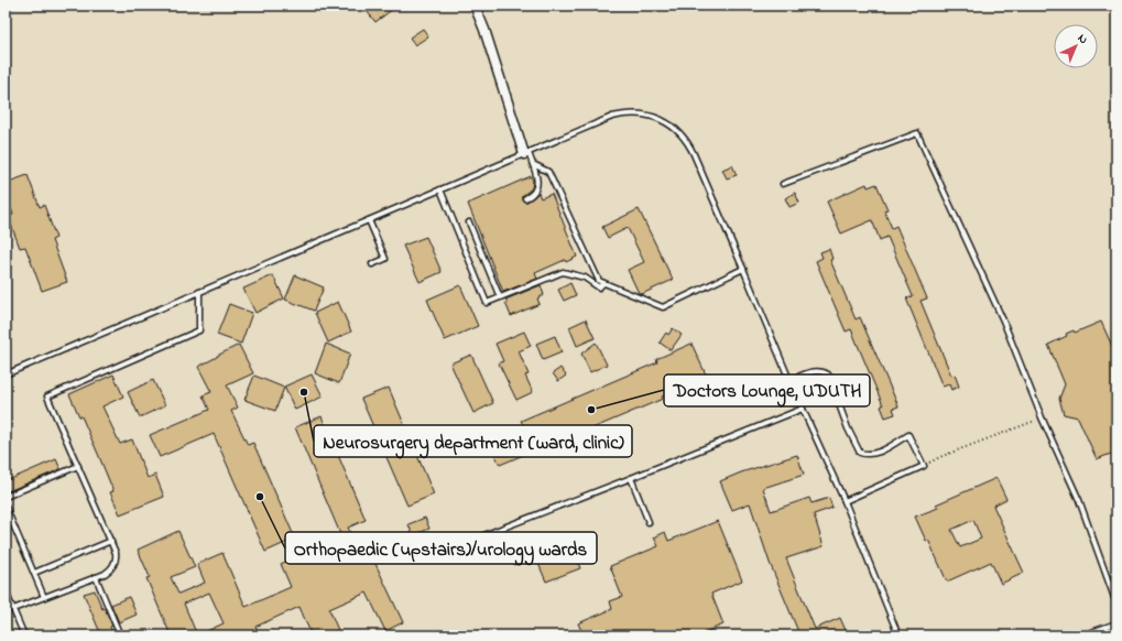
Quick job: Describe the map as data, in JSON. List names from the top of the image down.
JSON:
{
  "places": ["Neurosurgery department (ward, clinic)", "Doctors Lounge, UDUTH", "Orthopaedic (upstairs)/urology wards"],
  "north": "top right"
}
